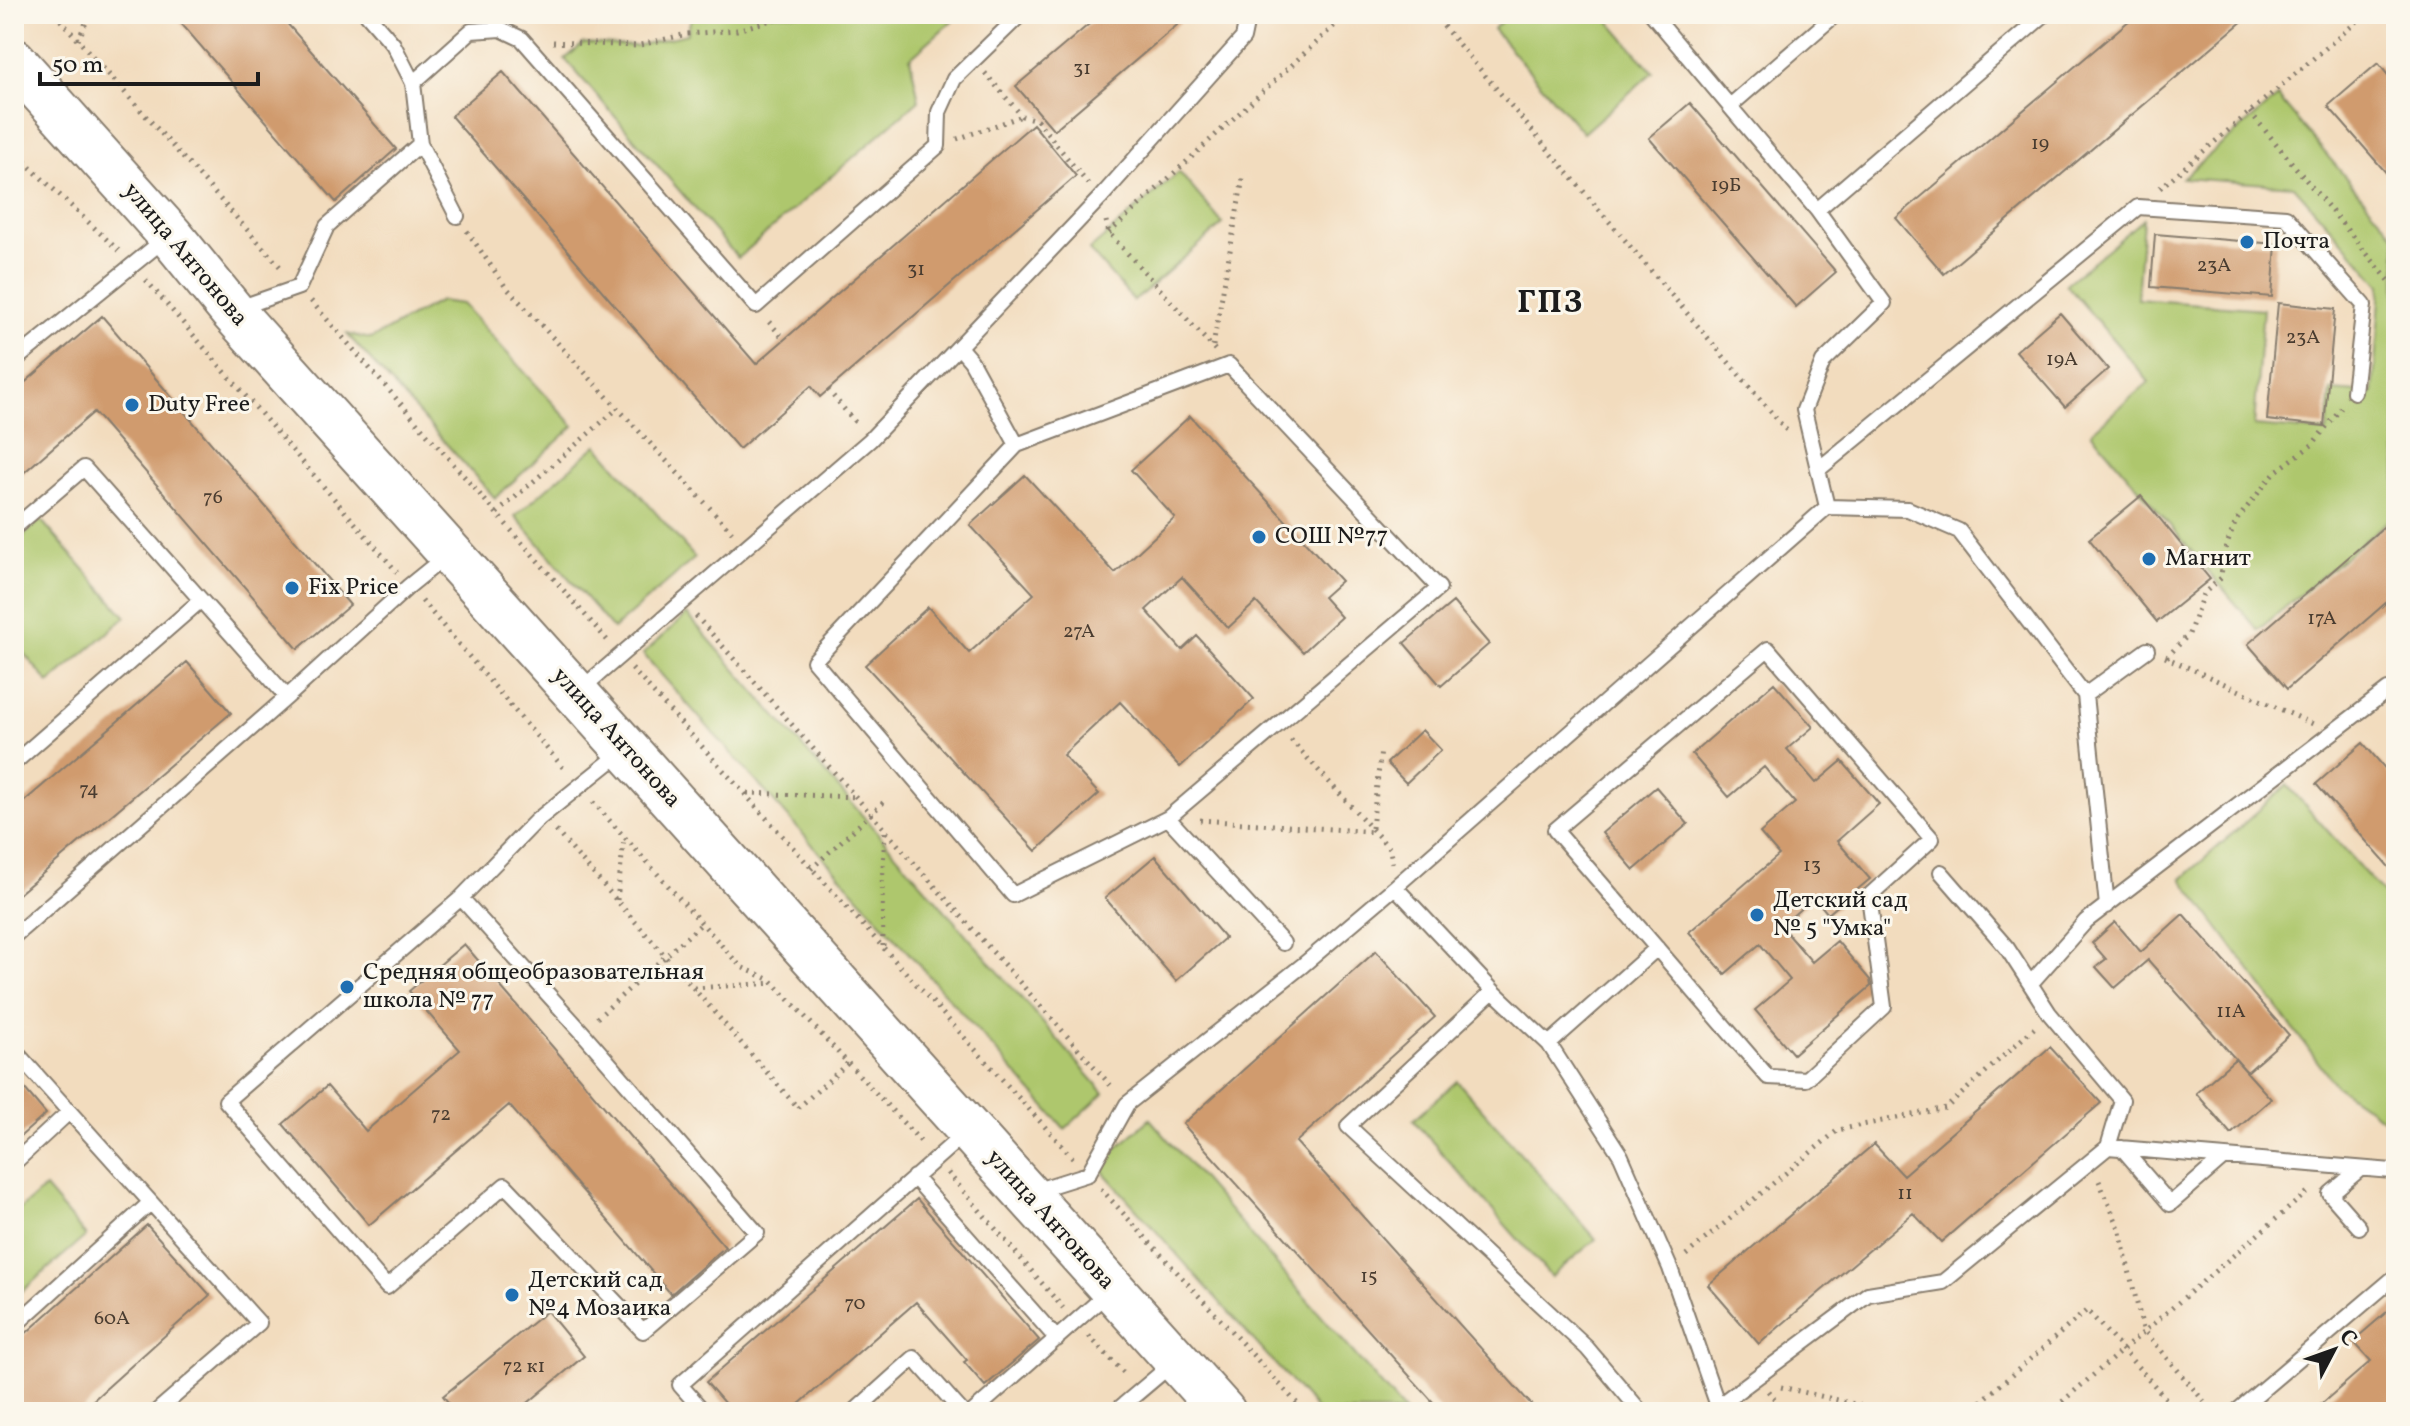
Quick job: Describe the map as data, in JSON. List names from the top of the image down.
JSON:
{
  "streets": {
    "main road": ["улица Антонова"]
  },
  "districts": ["ГПЗ"],
  "places": [
    "Почта",
    "Duty Free",
    "СОШ №77",
    "Магнит",
    "Fix Price",
    "Детский сад № 5 \"Умка\"",
    "Средняя общеобразовательная школа № 77",
    "Детский сад №4 Мозаика"
  ],
  "house_numbers": [
    "31",
    "19",
    "19Б",
    "23А",
    "31",
    "23А",
    "19А",
    "76",
    "17А",
    "27А",
    "74",
    "13",
    "11А",
    "72",
    "11",
    "15",
    "70",
    "60А",
    "72 к1"
  ],
  "scale_bar": "50 m",
  "north": "top right"
}
